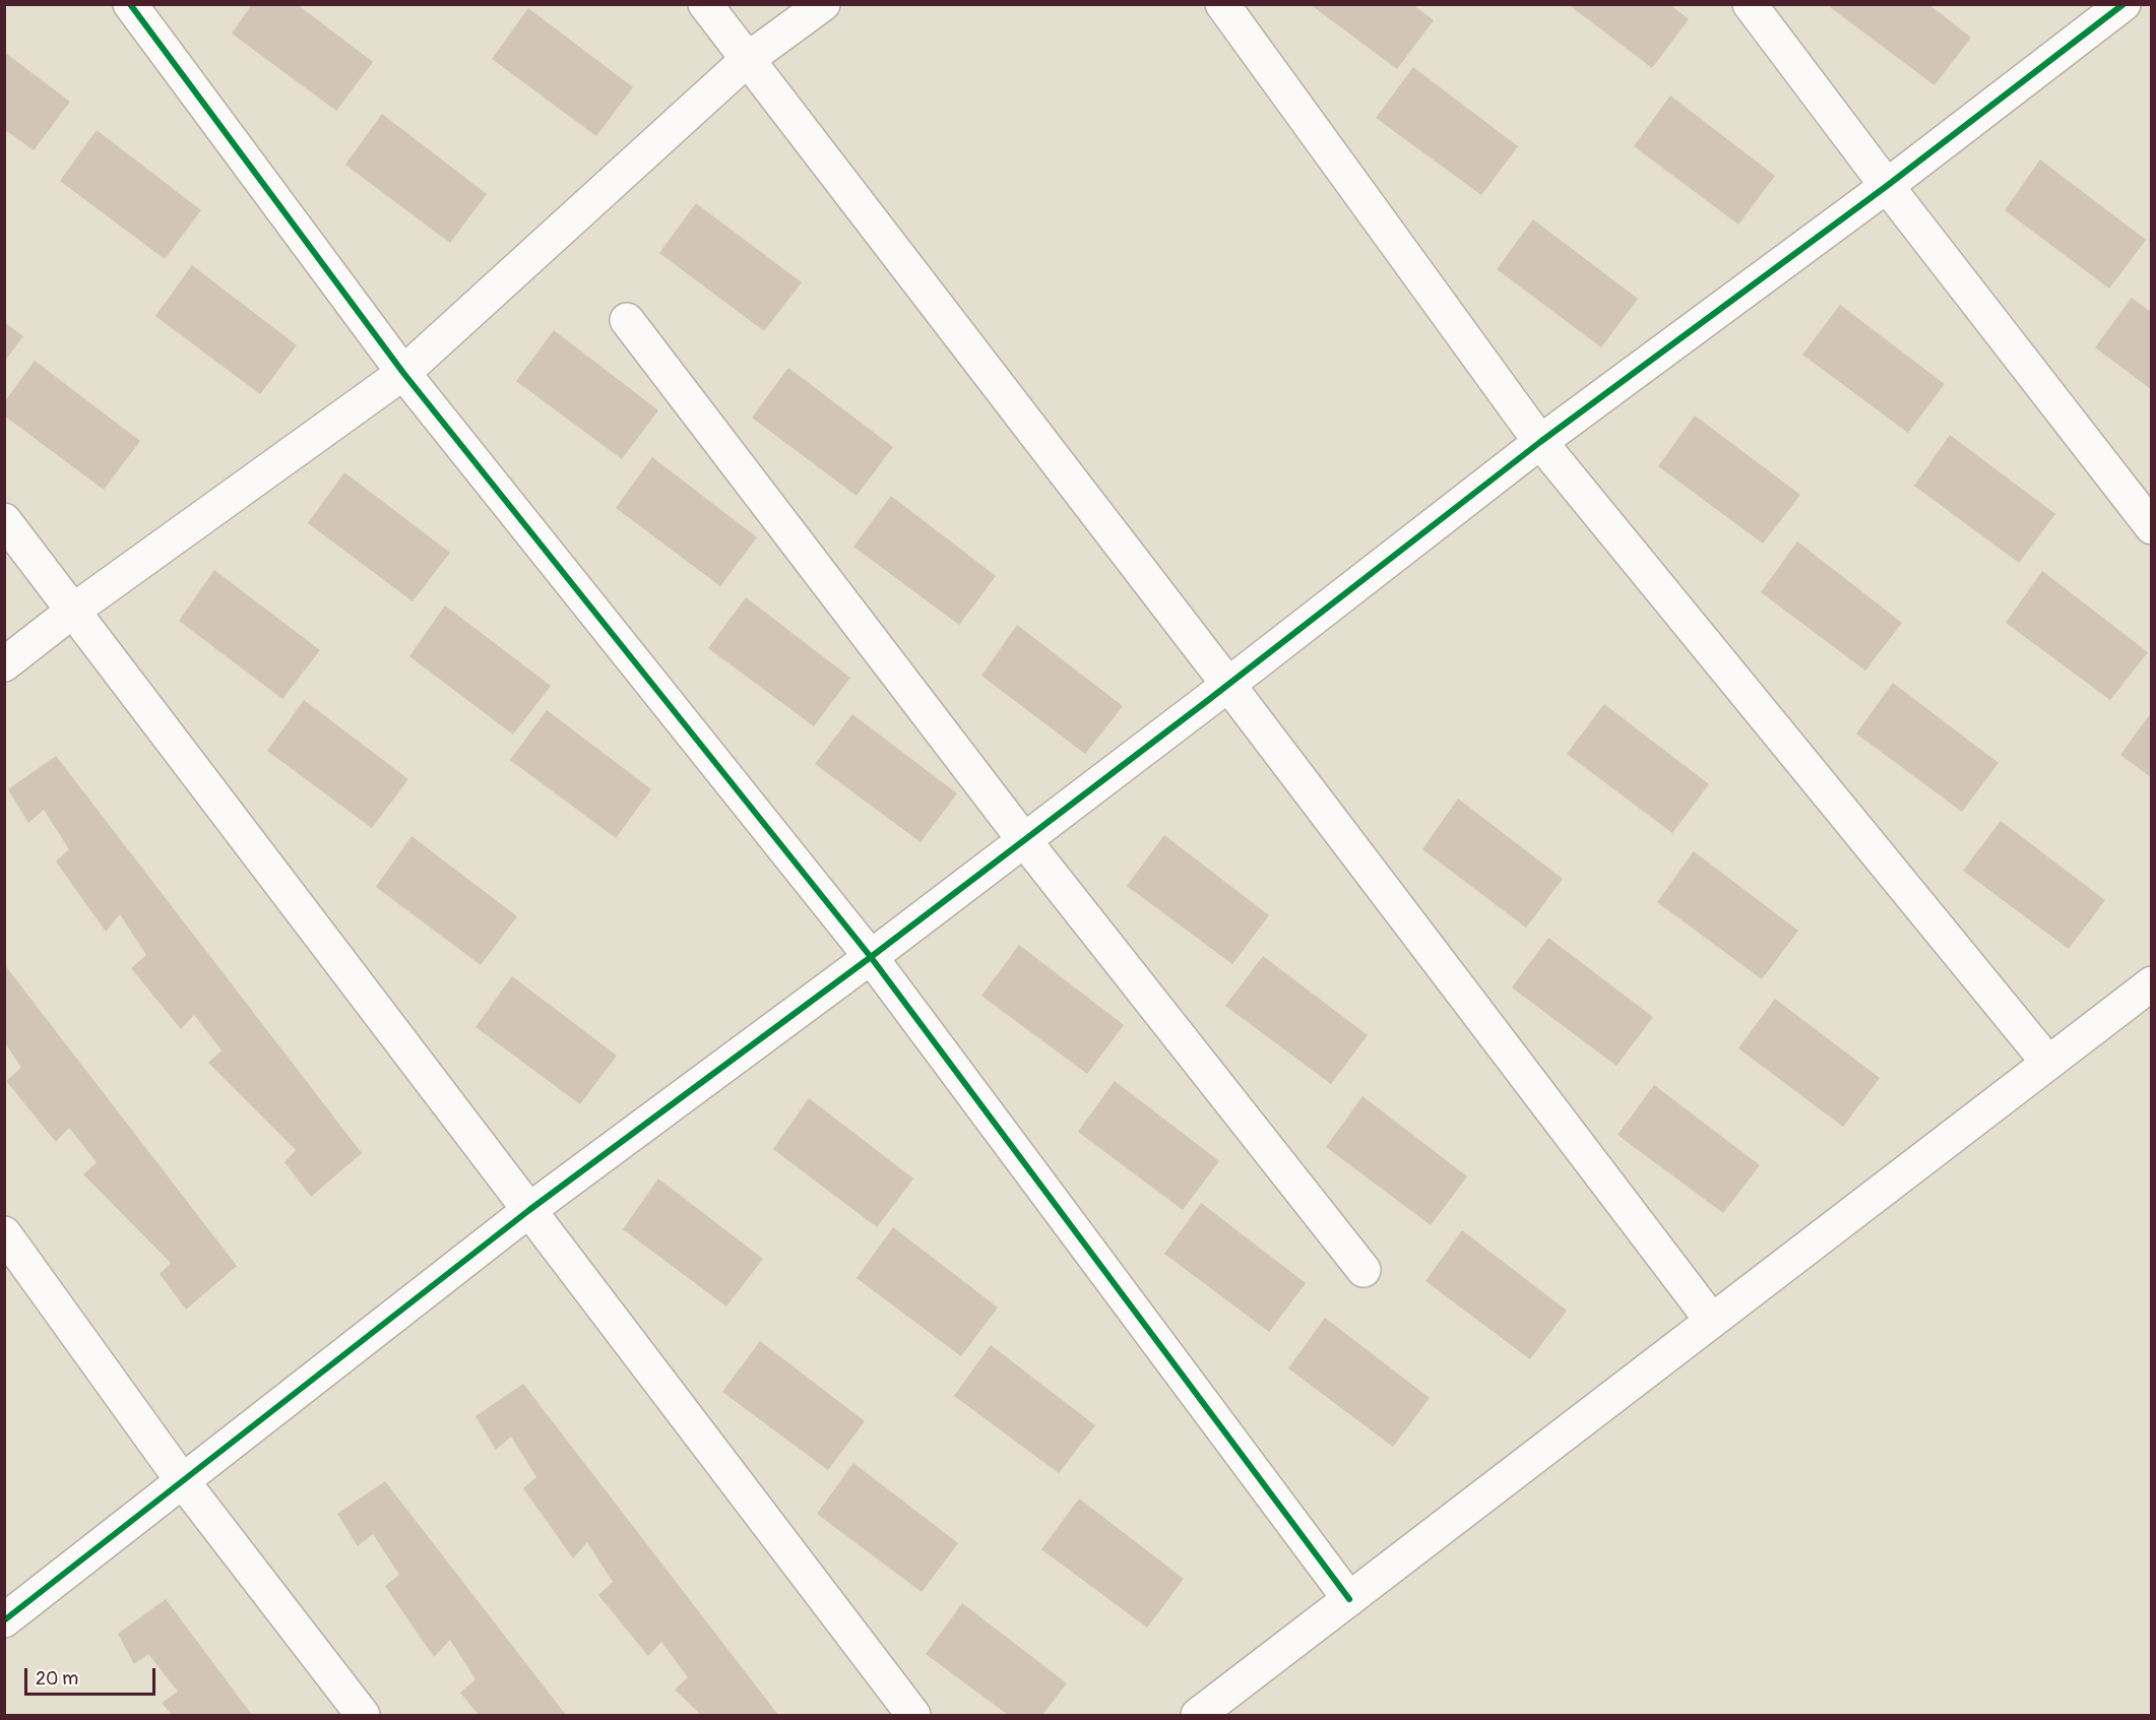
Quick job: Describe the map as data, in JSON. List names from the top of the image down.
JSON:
{
  "scale_bar": "20 m"
}
